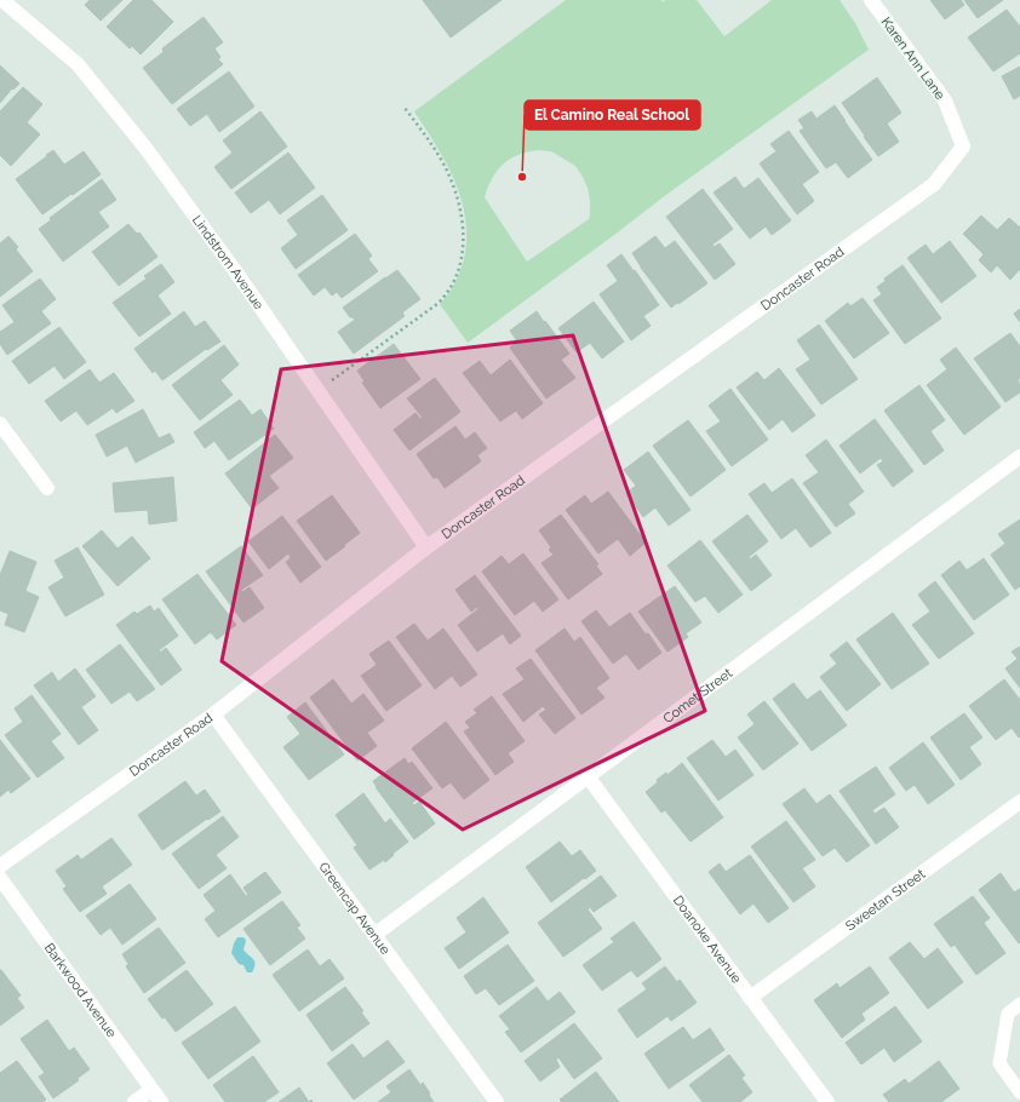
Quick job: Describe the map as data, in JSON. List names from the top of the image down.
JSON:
{
  "streets": {
    "street": [
      "Karen Ann Lane",
      "Lindstrom Avenue",
      "Doncaster Road",
      "Comet Street",
      "Sweetan Street",
      "Greencap Avenue",
      "Doanoke Avenue",
      "Barkwood Avenue"
    ]
  },
  "crossings": [
    ["Karen Ann Lane", "Doncaster Road"],
    ["Lindstrom Avenue", "Doncaster Road"],
    ["Doncaster Road", "Greencap Avenue"],
    ["Comet Street", "Greencap Avenue"],
    ["Comet Street", "Doanoke Avenue"],
    ["Sweetan Street", "Doanoke Avenue"]
  ],
  "places": ["El Camino Real School"]
}
